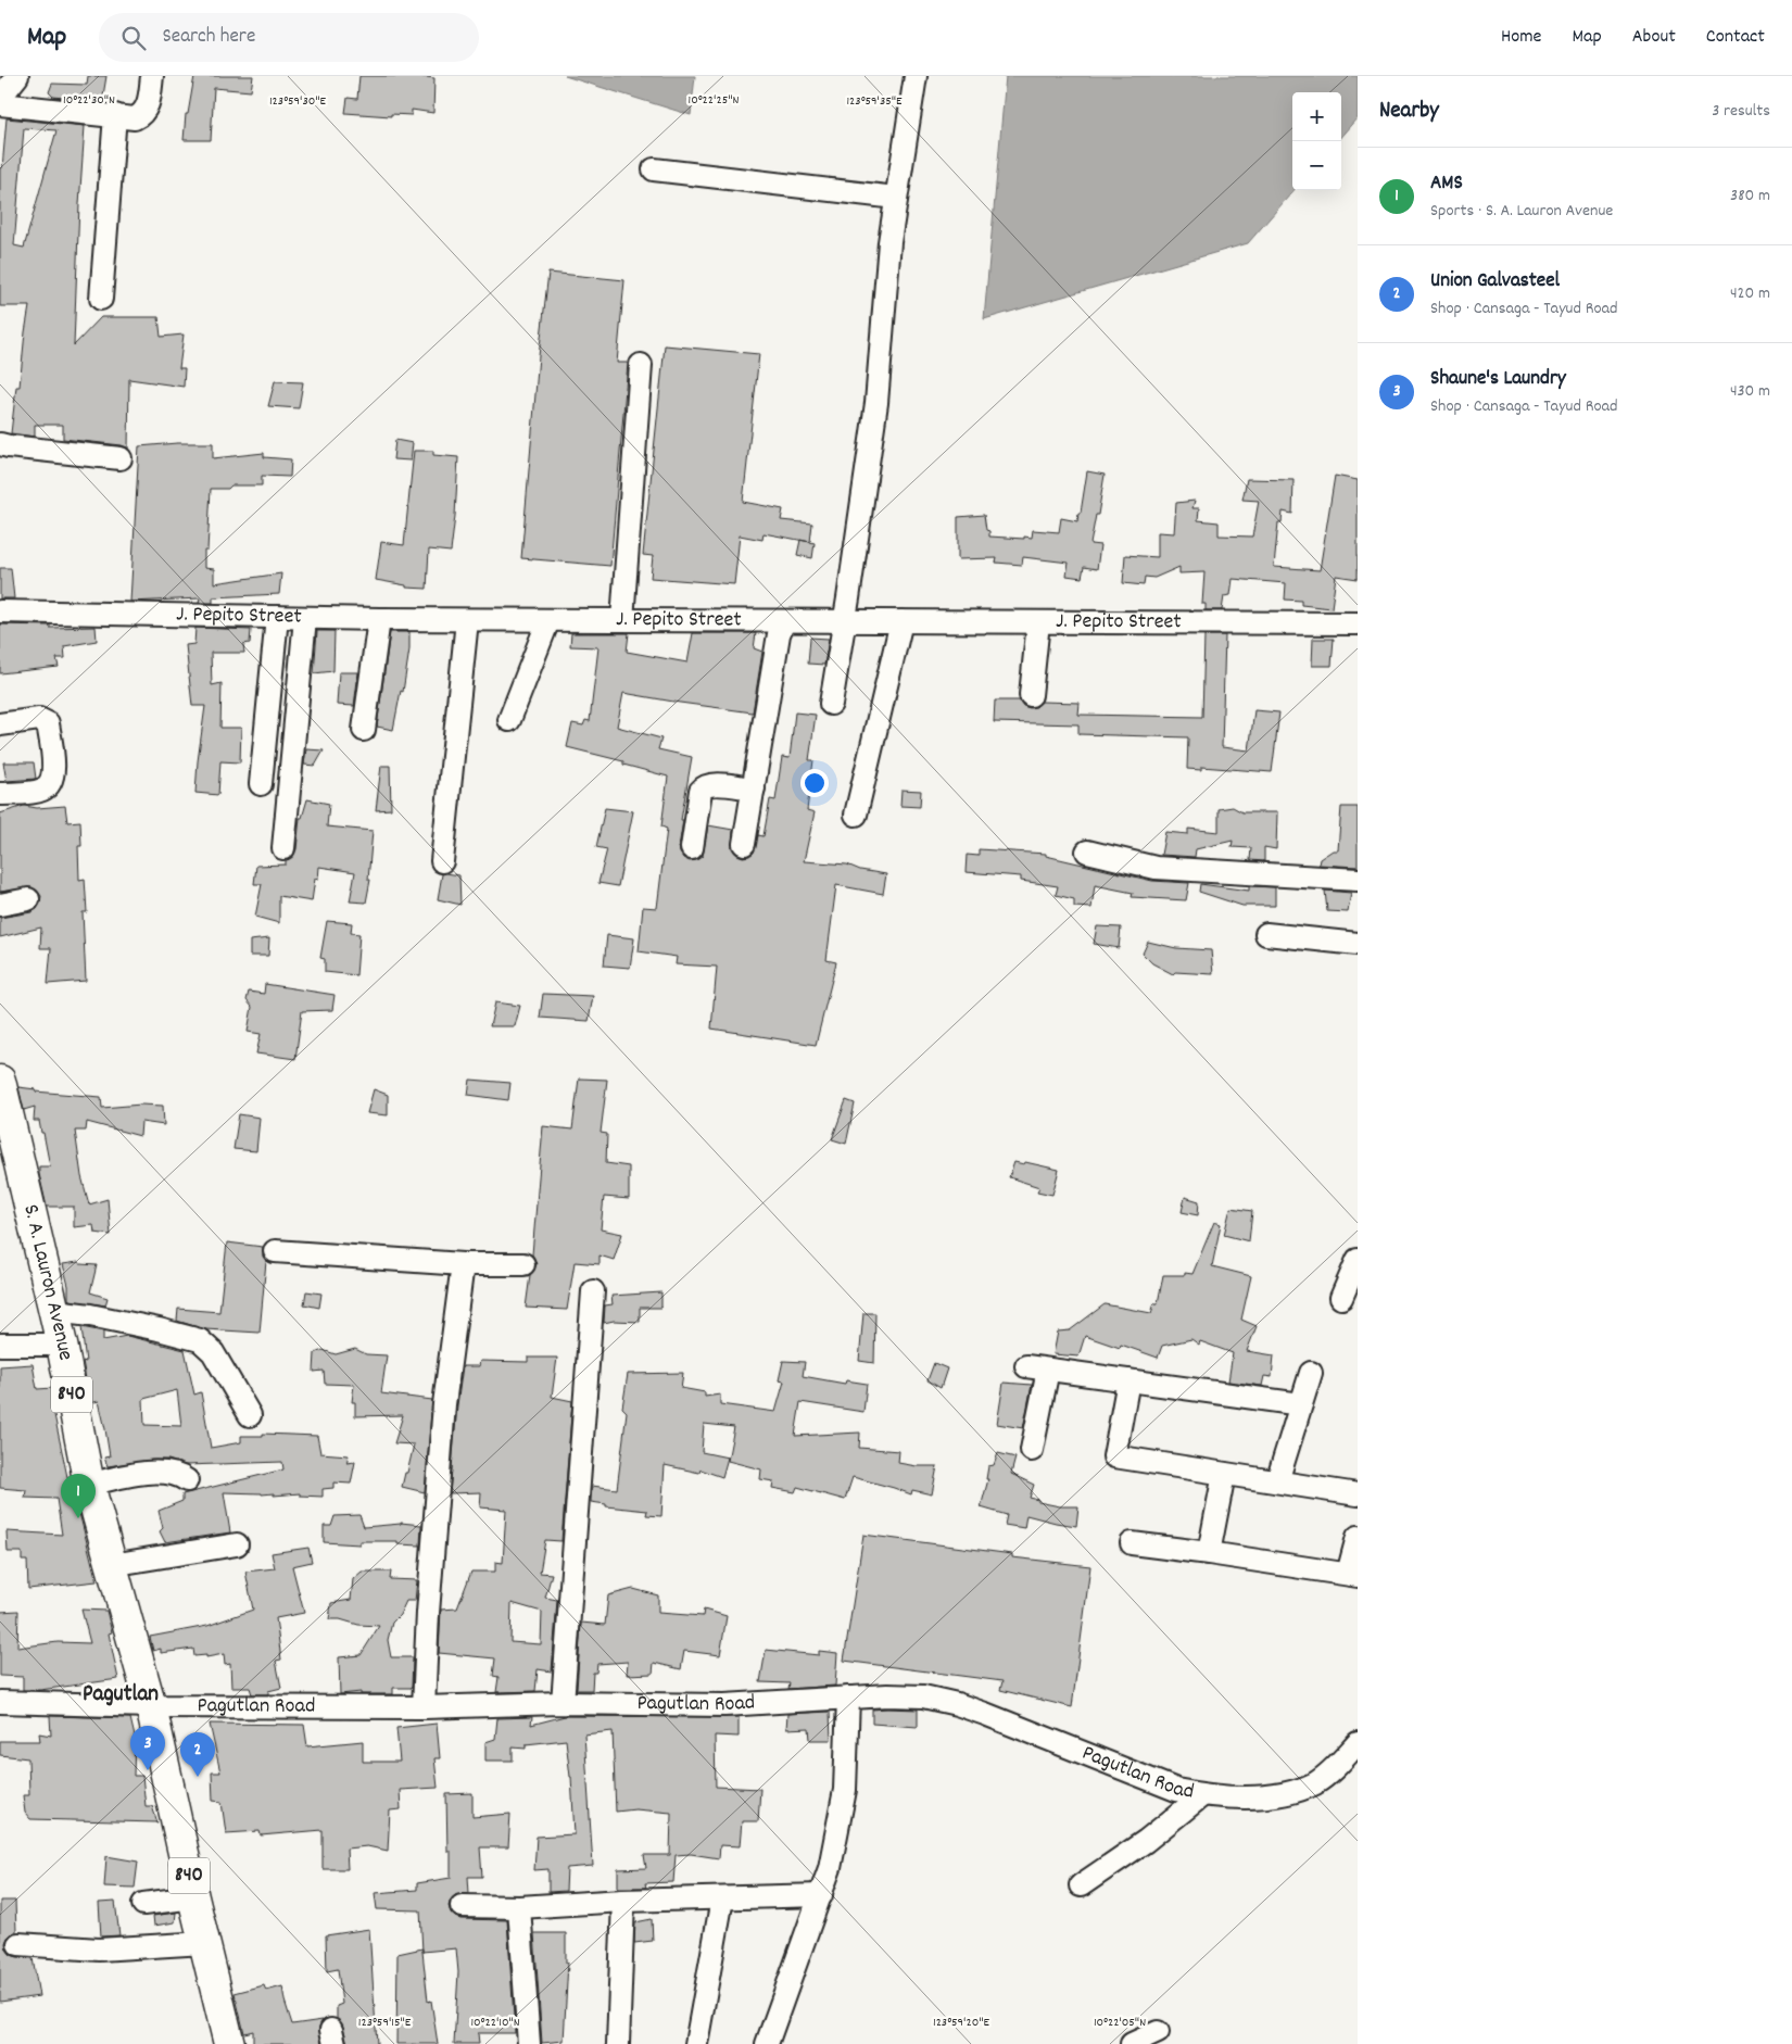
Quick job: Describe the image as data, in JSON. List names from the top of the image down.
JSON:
{
  "streets": {
    "highway": ["S. A. Lauron Avenue", "840"],
    "street": ["J. Pepito Street", "Pagutlan Road"]
  },
  "crossings": [
    ["S. A. Lauron Avenue", "840"],
    ["S. A. Lauron Avenue", "Pagutlan Road"],
    ["840", "Pagutlan Road"]
  ],
  "districts": ["Pagutlan"],
  "page": {
    "header": "Map",
    "search": "Search here",
    "nav": [
      "Home",
      "Map",
      "About",
      "Contact"
    ],
    "heading": ["Nearby", "3 results"],
    "map_buttons": ["+", "−"],
    "list": [
      {
        "mark": "1",
        "name": "AMS",
        "note": "Sports · S. A. Lauron Avenue",
        "value": "380 m"
      },
      {
        "mark": "2",
        "name": "Union Galvasteel",
        "note": "Shop · Cansaga - Tayud Road",
        "value": "420 m"
      },
      {
        "mark": "3",
        "name": "Shaune's Laundry",
        "note": "Shop · Cansaga - Tayud Road",
        "value": "430 m"
      }
    ],
    "pins": ["1", "3", "2"]
  },
  "coordinates": [
    "10°22'30\"N",
    "10°22'25\"N",
    "123°59'35\"E",
    "123°59'30\"E",
    "123°59'15\"E",
    "123°59'20\"E",
    "10°22'10\"N",
    "10°22'05\"N"
  ]
}
